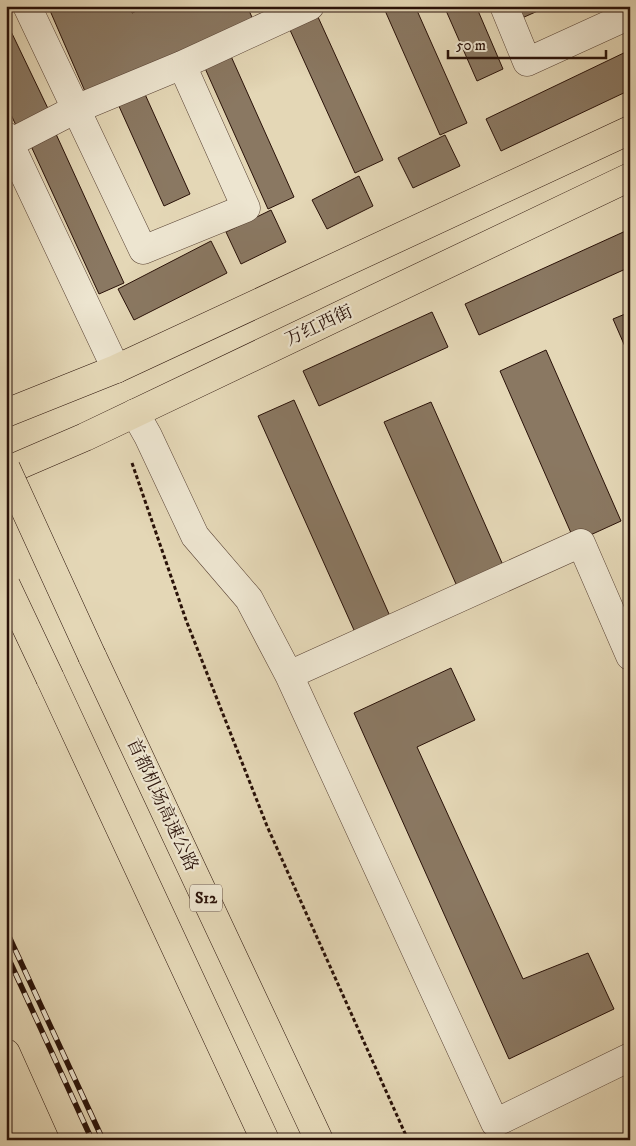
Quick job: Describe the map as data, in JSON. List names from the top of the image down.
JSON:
{
  "streets": {
    "main road": ["万红西街", "首都机场高速公路", "S12"]
  },
  "crossings": [
    ["万红西街", "首都机场高速公路"]
  ],
  "scale_bar": "50 m"
}
